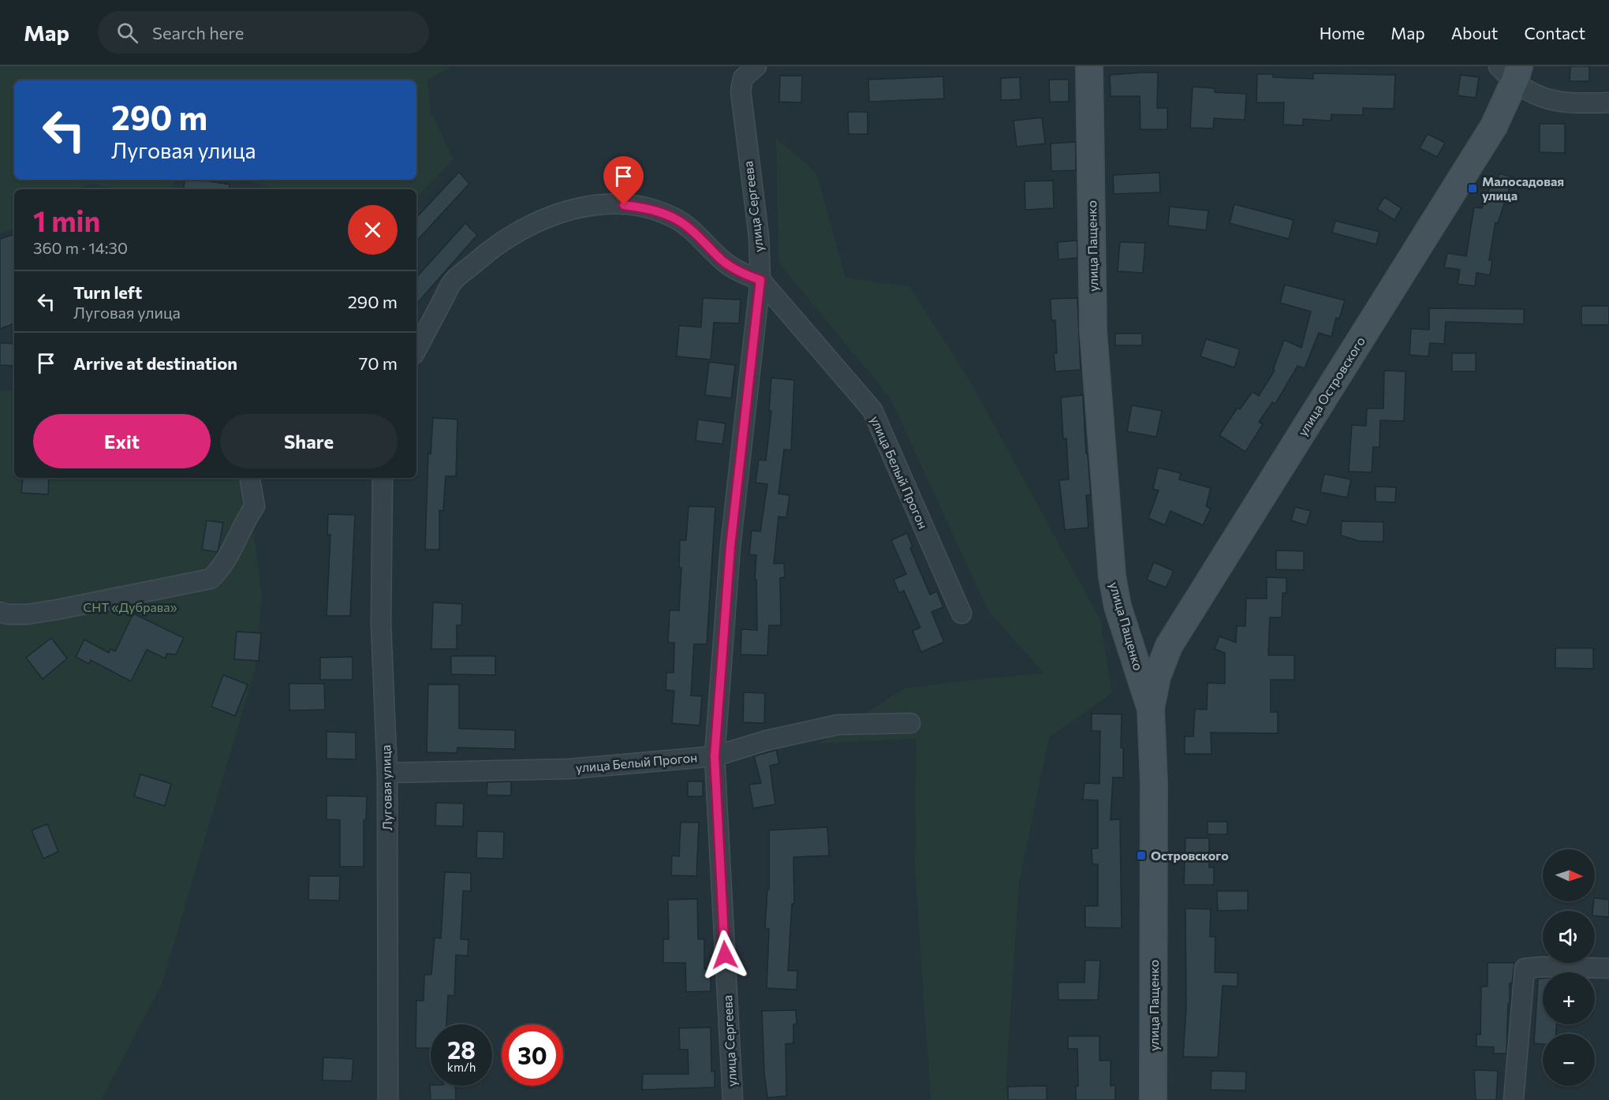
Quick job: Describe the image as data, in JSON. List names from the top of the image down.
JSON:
{
  "streets": {
    "street": [
      "улица Сергеева",
      "улица Пащенко",
      "улица Островского",
      "улица Белый Прогон",
      "Луговая улица"
    ]
  },
  "crossings": [
    ["улица Сергеева", "улица Белый Прогон"],
    ["улица Пащенко", "улица Островского"],
    ["улица Белый Прогон", "Луговая улица"]
  ],
  "parks": ["СНТ «Дубрава»"],
  "places": {
    "transit": ["Малосадовая улица", "Островского"]
  },
  "north": "right",
  "page": {
    "header": "Map",
    "search": "Search here",
    "nav": [
      "Home",
      "Map",
      "About",
      "Contact"
    ],
    "turn": ["290 m", "Луговая улица"],
    "heading": ["1 min", "360 m · 14:30"],
    "list": [
      {
        "name": "Turn left",
        "note": "Луговая улица",
        "value": "290 m"
      },
      {
        "name": "Arrive at destination",
        "value": "70 m"
      }
    ],
    "buttons": ["Exit", "Share"],
    "map_buttons": ["+", "−"],
    "speed": "28 km/h",
    "limit": "30"
  }
}
